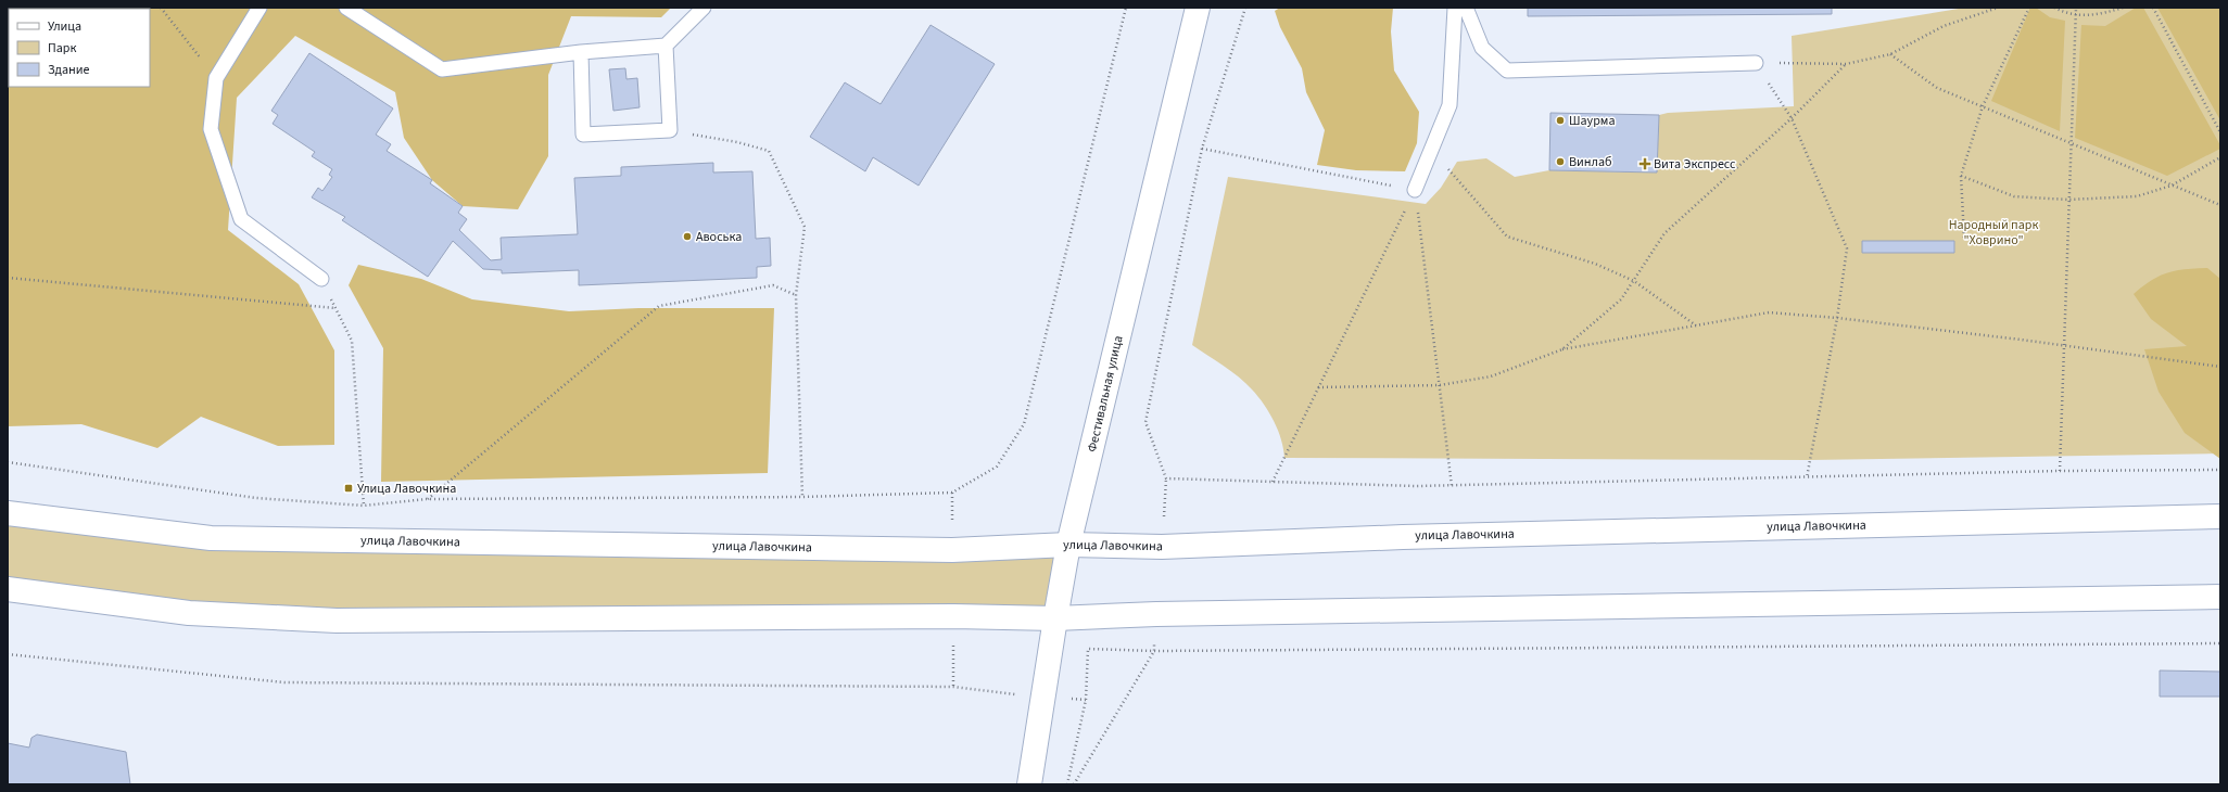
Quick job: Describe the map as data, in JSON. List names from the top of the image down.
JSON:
{
  "streets": {
    "main road": ["Фестивальная улица", "улица Лавочкина"]
  },
  "crossings": [
    ["Фестивальная улица", "улица Лавочкина"]
  ],
  "parks": ["Народный парк \"Ховрино\""],
  "places": {
    "other": ["Шаурма", "Винлаб", "Авоська"],
    "health": ["Вита Экспресс"],
    "transit": ["Улица Лавочкина"]
  },
  "legend": ["Улица", "Парк", "Здание"]
}
